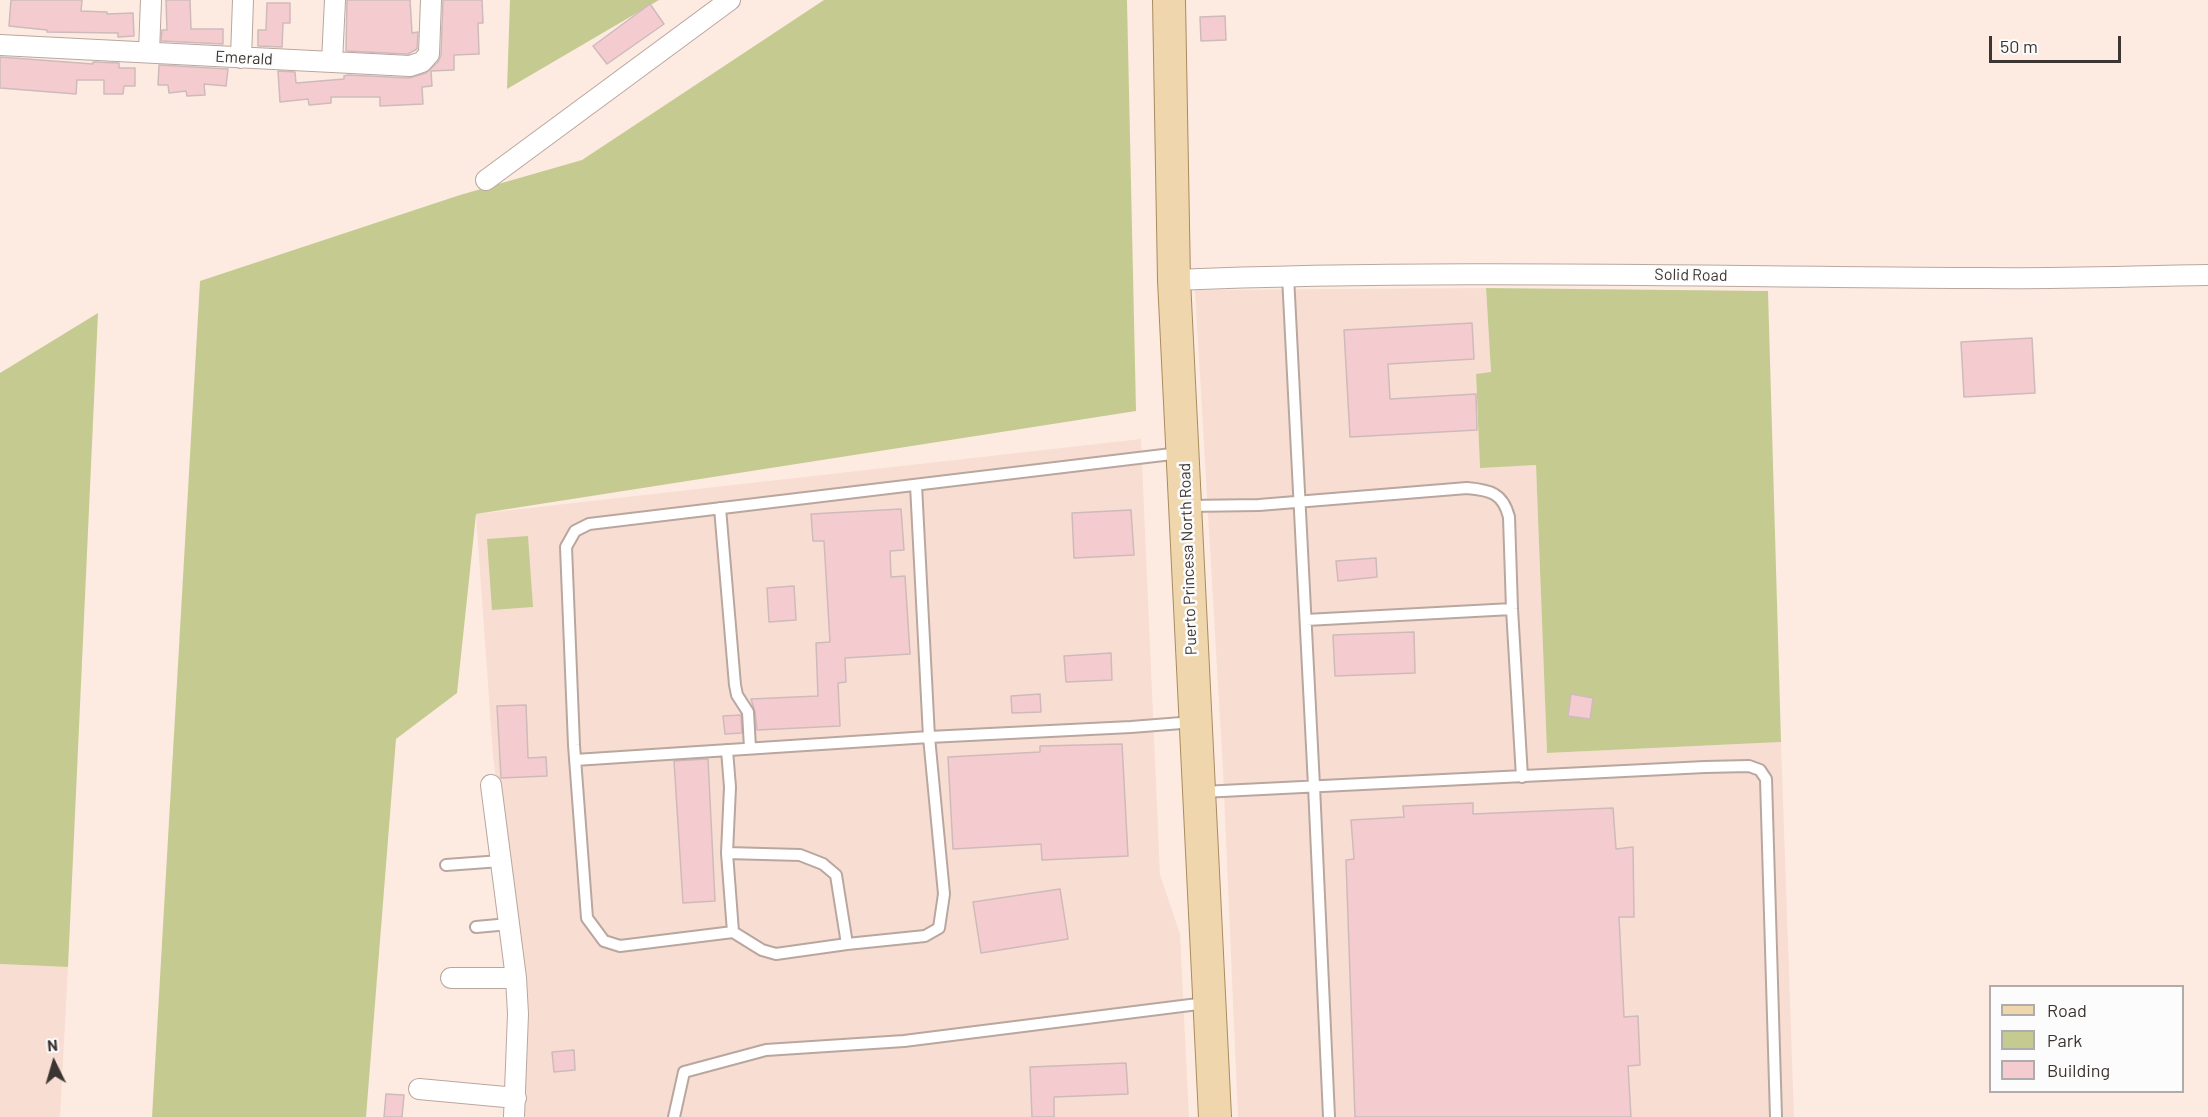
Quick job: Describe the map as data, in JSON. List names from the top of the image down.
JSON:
{
  "streets": {
    "main road": ["Puerto Princesa North Road"],
    "street": ["Emerald", "Solid Road"]
  },
  "crossings": [
    ["Solid Road", "Puerto Princesa North Road"]
  ],
  "legend": ["Road", "Park", "Building"],
  "scale_bar": "50 m",
  "north": "top"
}
